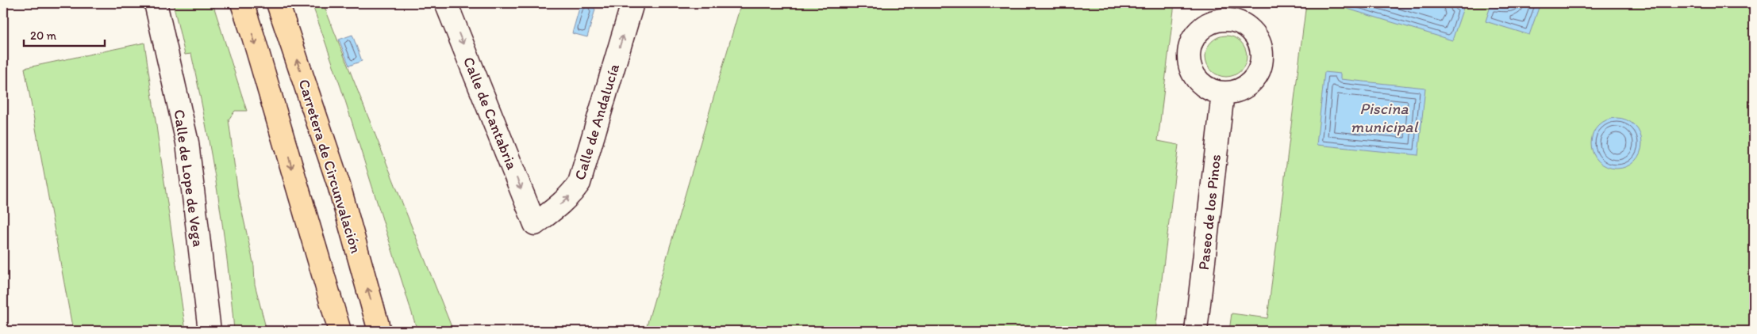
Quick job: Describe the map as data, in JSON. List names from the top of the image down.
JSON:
{
  "streets": {
    "main road": ["Carretera de Circunvalación"],
    "street": [
      "Calle de Cantabria",
      "Calle de Andalucía",
      "Calle de Lope de Vega",
      "Paseo de los Pinos"
    ]
  },
  "crossings": [
    ["Calle de Cantabria", "Calle de Andalucía"]
  ],
  "one_way": ["Calle de Cantabria", "Calle de Andalucía"],
  "water": ["Piscina municipal"],
  "scale_bar": "20 m"
}
